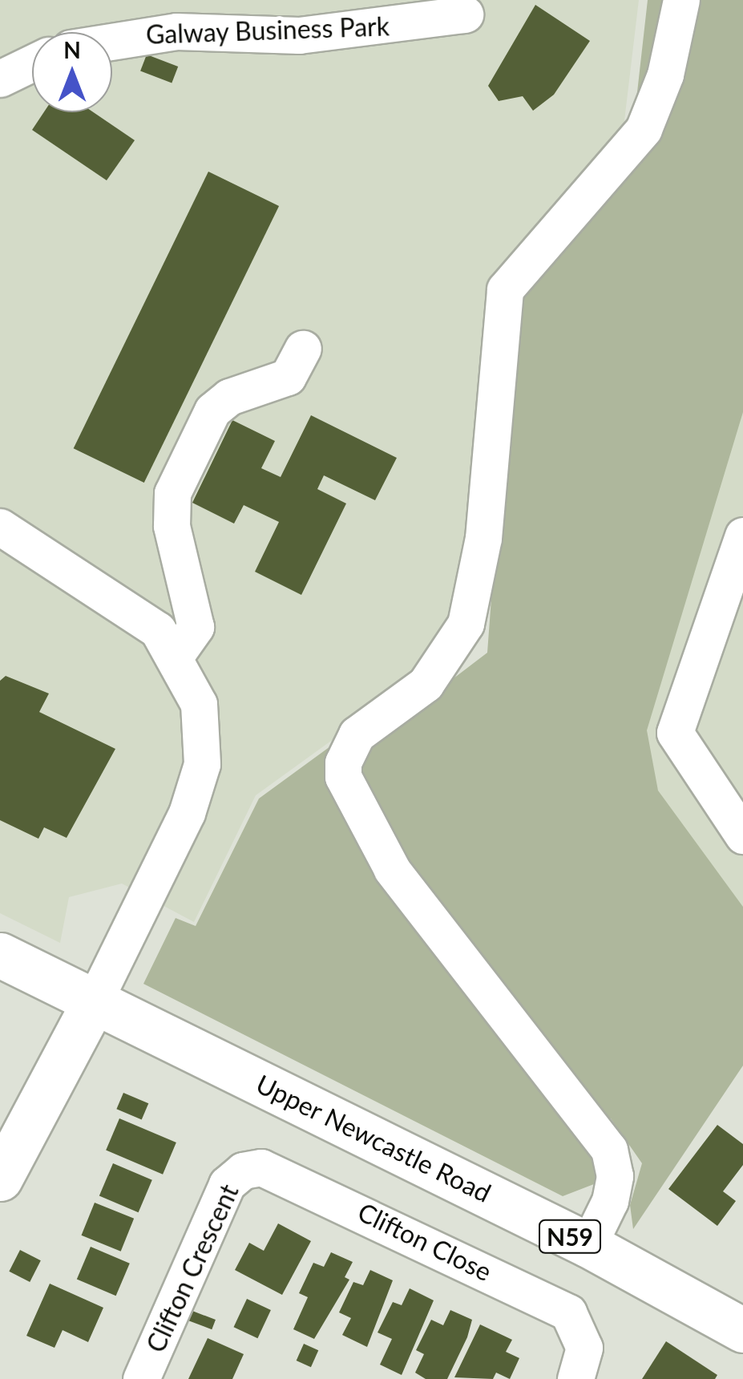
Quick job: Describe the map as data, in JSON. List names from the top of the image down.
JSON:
{
  "streets": {
    "main road": ["Upper Newcastle Road", "N59"],
    "street": ["Galway Business Park", "Clifton Close", "Clifton Crescent"]
  },
  "crossings": [
    ["Clifton Close", "Clifton Crescent"]
  ],
  "north": "top"
}
